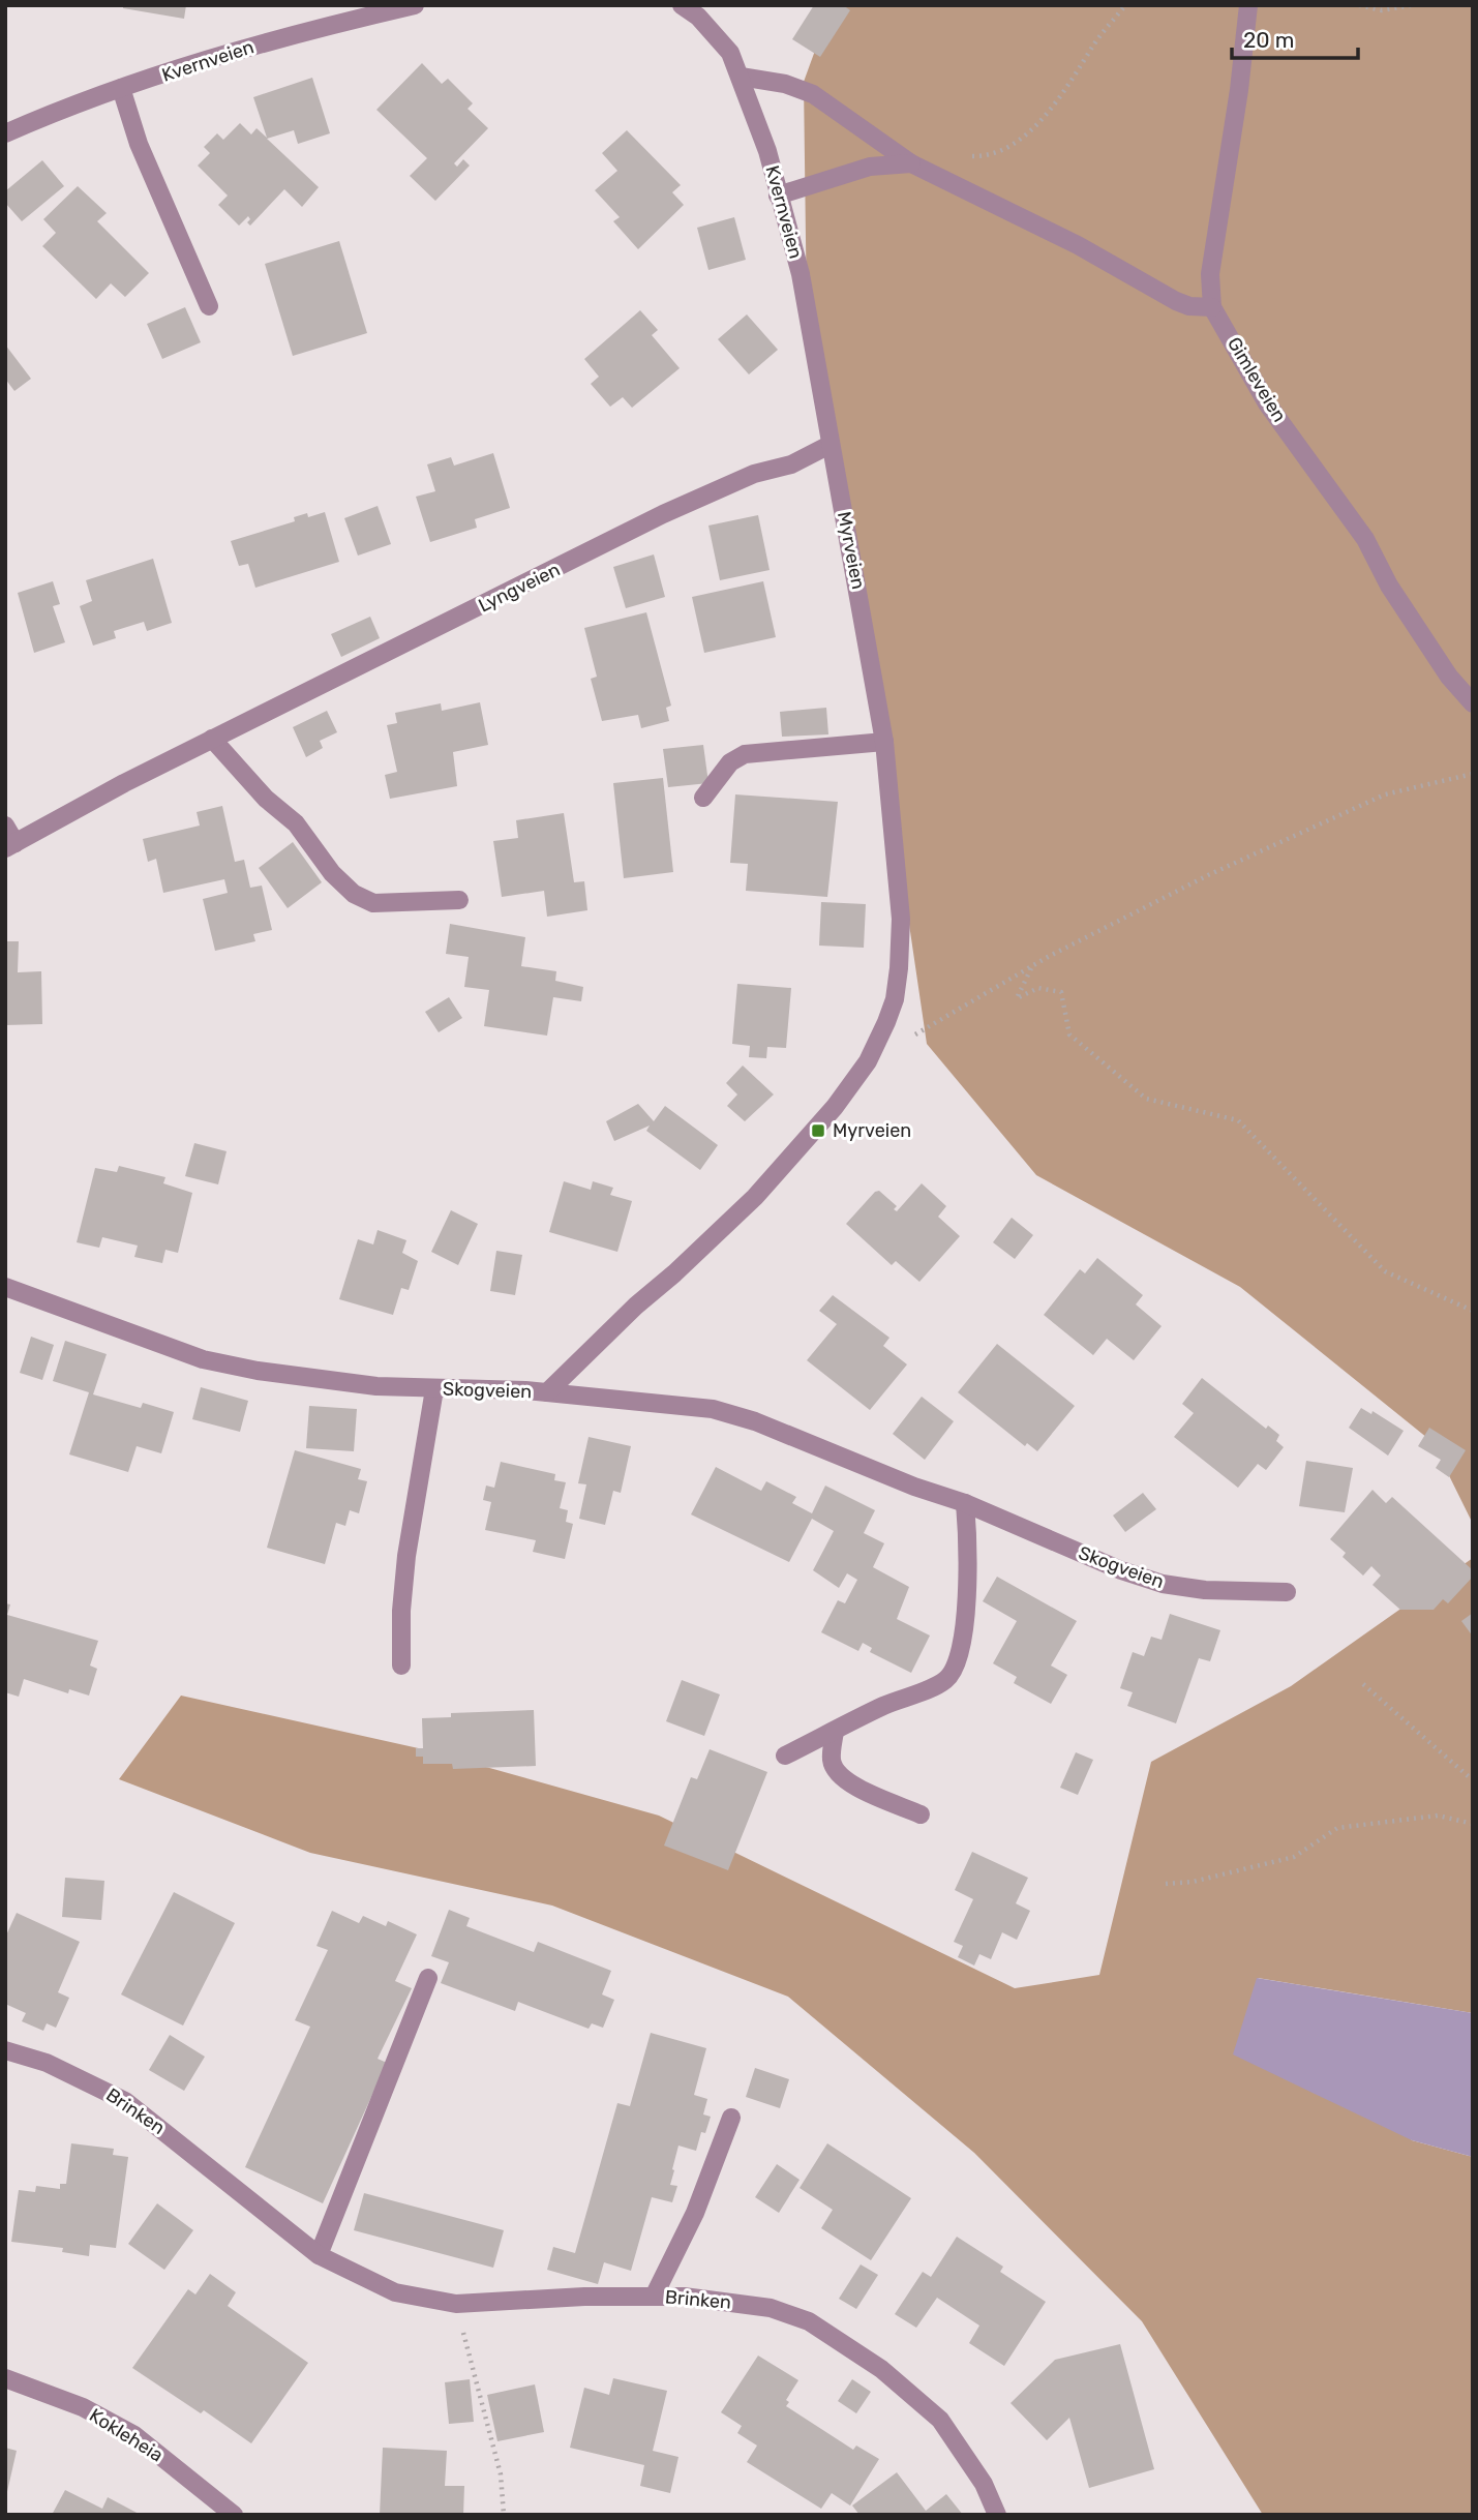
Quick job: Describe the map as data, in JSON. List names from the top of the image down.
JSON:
{
  "streets": {
    "street": [
      "Kvernveien",
      "Gimleveien",
      "Myrveien",
      "Lyngveien",
      "Skogveien",
      "Brinken",
      "Kokleheia"
    ]
  },
  "crossings": [
    ["Kvernveien", "Myrveien"],
    ["Kvernveien", "Lyngveien"],
    ["Myrveien", "Lyngveien"],
    ["Myrveien", "Skogveien"]
  ],
  "places": {
    "transit": ["Myrveien"]
  },
  "scale_bar": "20 m"
}
